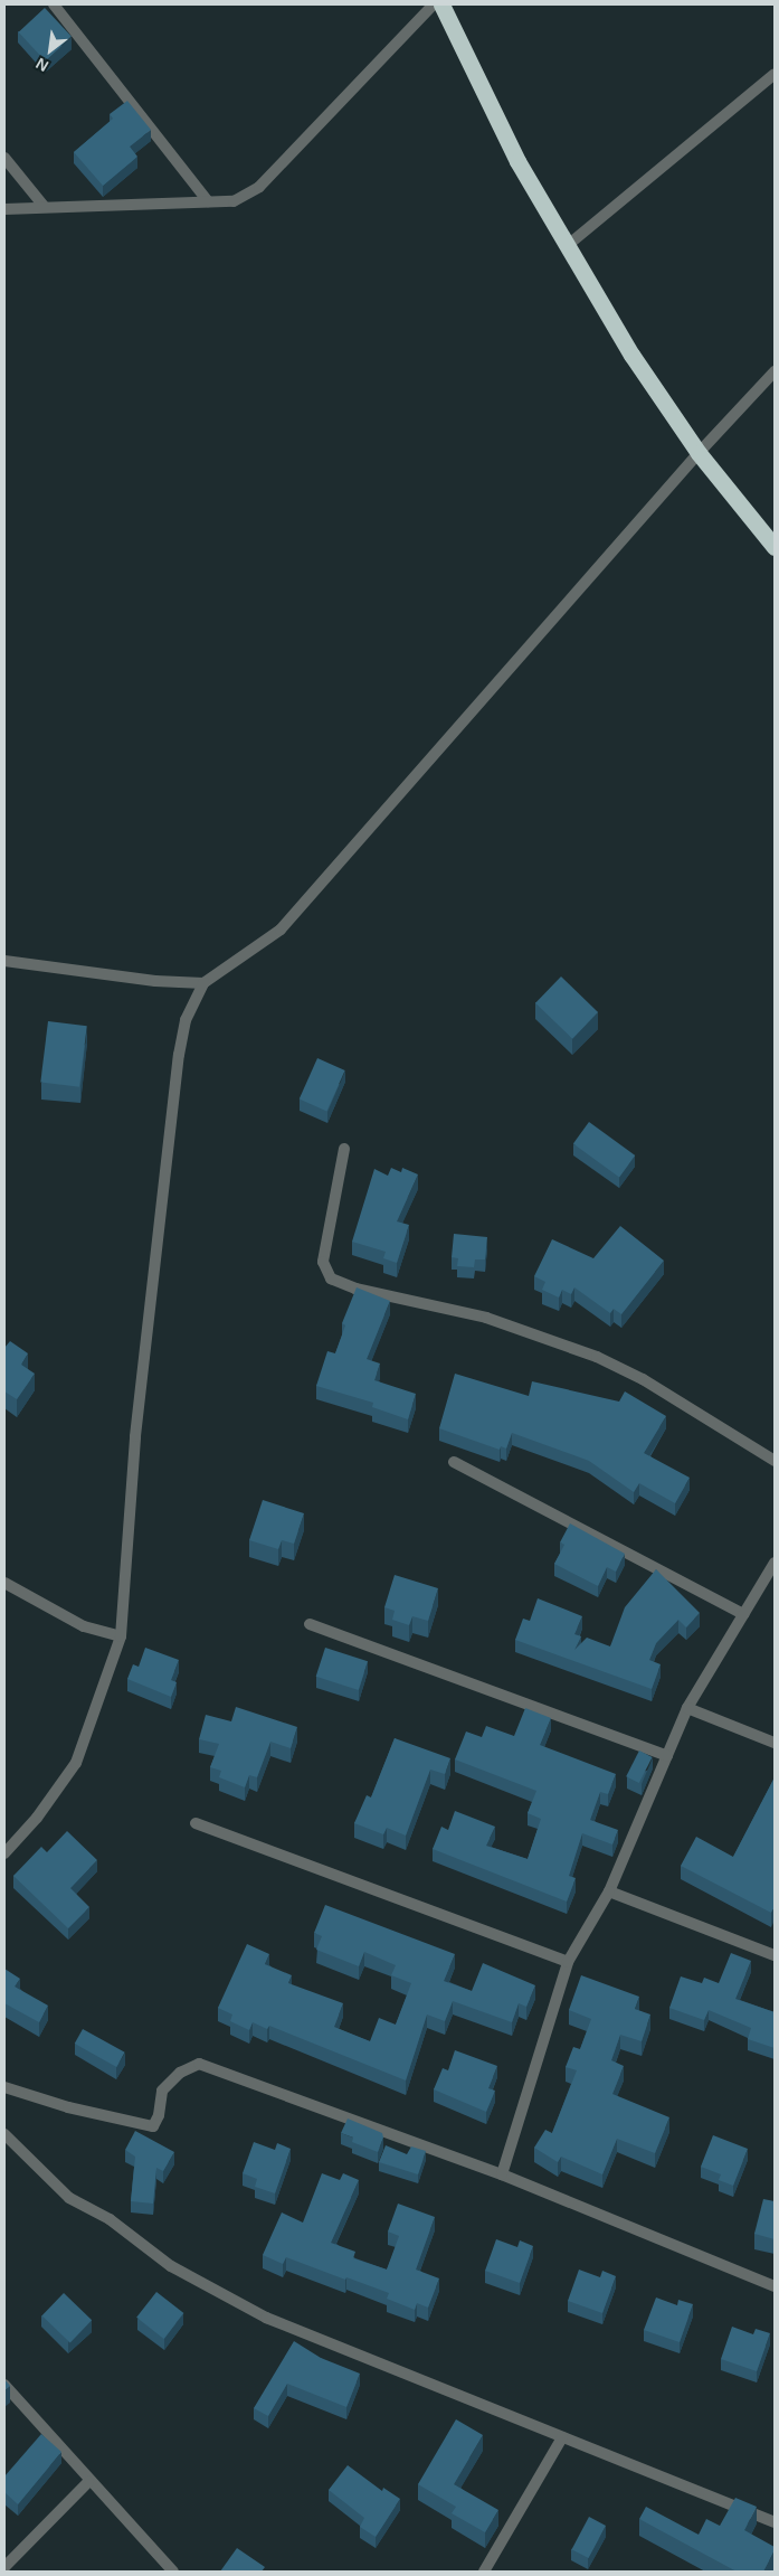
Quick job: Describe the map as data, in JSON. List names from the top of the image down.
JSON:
{
  "north": "bottom left"
}
